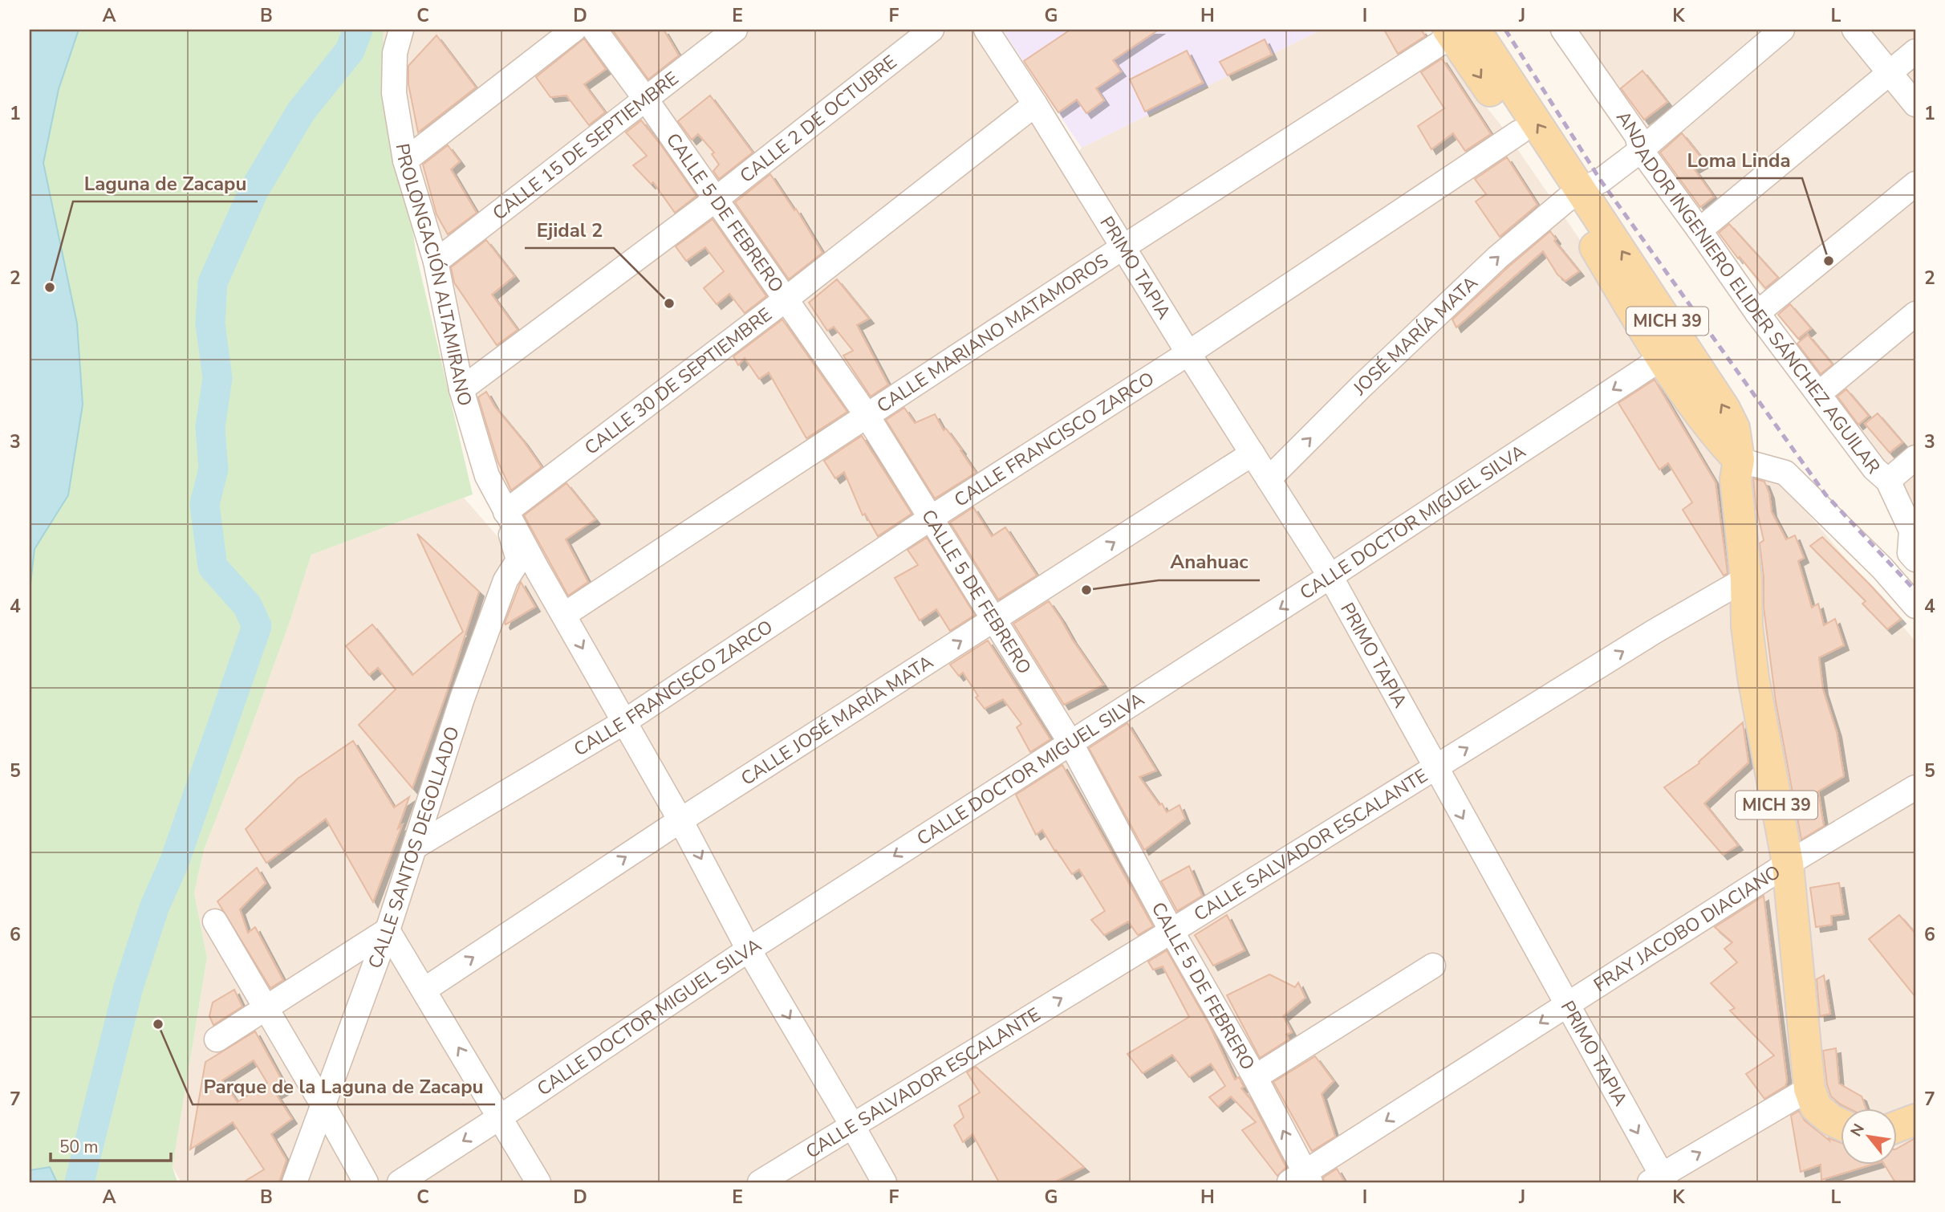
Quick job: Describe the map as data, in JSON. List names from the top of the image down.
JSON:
{
  "streets": {
    "main road": ["MICH 39"],
    "street": [
      "CALLE 2 DE OCTUBRE",
      "CALLE 15 DE SEPTIEMBRE",
      "CALLE 5 DE FEBRERO",
      "PRIMO TAPIA",
      "PROLONGACIÓN ALTAMIRANO",
      "ANDADOR INGENIERO ELIDER SÁNCHEZ AGUILAR",
      "CALLE MARIANO MATAMOROS",
      "JOSÉ MARÍA MATA",
      "CALLE 30 DE SEPTIEMBRE",
      "CALLE FRANCISCO ZARCO",
      "CALLE DOCTOR MIGUEL SILVA",
      "CALLE JOSÉ MARÍA MATA",
      "CALLE SALVADOR ESCALANTE",
      "CALLE SANTOS DEGOLLADO",
      "FRAY JACOBO DIACIANO"
    ]
  },
  "crossings": [
    ["CALLE 2 DE OCTUBRE", "CALLE 5 DE FEBRERO"],
    ["CALLE 2 DE OCTUBRE", "PROLONGACIÓN ALTAMIRANO"],
    ["CALLE 15 DE SEPTIEMBRE", "CALLE 5 DE FEBRERO"],
    ["CALLE 15 DE SEPTIEMBRE", "PROLONGACIÓN ALTAMIRANO"],
    ["CALLE 5 DE FEBRERO", "CALLE MARIANO MATAMOROS"],
    ["CALLE 5 DE FEBRERO", "CALLE 30 DE SEPTIEMBRE"],
    ["CALLE 5 DE FEBRERO", "CALLE FRANCISCO ZARCO"],
    ["CALLE 5 DE FEBRERO", "CALLE DOCTOR MIGUEL SILVA"],
    ["CALLE 5 DE FEBRERO", "CALLE JOSÉ MARÍA MATA"],
    ["CALLE 5 DE FEBRERO", "CALLE SALVADOR ESCALANTE"],
    ["CALLE 5 DE FEBRERO", "FRAY JACOBO DIACIANO"],
    ["PRIMO TAPIA", "CALLE MARIANO MATAMOROS"],
    ["PRIMO TAPIA", "JOSÉ MARÍA MATA"],
    ["PRIMO TAPIA", "CALLE 30 DE SEPTIEMBRE"],
    ["PRIMO TAPIA", "CALLE FRANCISCO ZARCO"],
    ["PRIMO TAPIA", "CALLE DOCTOR MIGUEL SILVA"],
    ["PRIMO TAPIA", "CALLE JOSÉ MARÍA MATA"],
    ["PRIMO TAPIA", "CALLE SALVADOR ESCALANTE"],
    ["PRIMO TAPIA", "FRAY JACOBO DIACIANO"],
    ["PROLONGACIÓN ALTAMIRANO", "CALLE MARIANO MATAMOROS"],
    ["PROLONGACIÓN ALTAMIRANO", "CALLE 30 DE SEPTIEMBRE"],
    ["PROLONGACIÓN ALTAMIRANO", "CALLE FRANCISCO ZARCO"],
    ["PROLONGACIÓN ALTAMIRANO", "CALLE DOCTOR MIGUEL SILVA"],
    ["PROLONGACIÓN ALTAMIRANO", "CALLE JOSÉ MARÍA MATA"],
    ["PROLONGACIÓN ALTAMIRANO", "CALLE SALVADOR ESCALANTE"],
    ["PROLONGACIÓN ALTAMIRANO", "CALLE SANTOS DEGOLLADO"],
    ["ANDADOR INGENIERO ELIDER SÁNCHEZ AGUILAR", "JOSÉ MARÍA MATA"],
    ["MICH 39", "CALLE MARIANO MATAMOROS"],
    ["MICH 39", "JOSÉ MARÍA MATA"],
    ["MICH 39", "CALLE FRANCISCO ZARCO"],
    ["MICH 39", "CALLE DOCTOR MIGUEL SILVA"],
    ["MICH 39", "CALLE SALVADOR ESCALANTE"],
    ["MICH 39", "FRAY JACOBO DIACIANO"],
    ["CALLE FRANCISCO ZARCO", "CALLE SANTOS DEGOLLADO"]
  ],
  "one_way": [
    "PRIMO TAPIA",
    "PROLONGACIÓN ALTAMIRANO",
    "JOSÉ MARÍA MATA",
    "CALLE DOCTOR MIGUEL SILVA",
    "CALLE JOSÉ MARÍA MATA",
    "CALLE SALVADOR ESCALANTE"
  ],
  "places": [
    "Loma Linda",
    "Laguna de Zacapu",
    "Ejidal 2",
    "Anahuac",
    "Parque de la Laguna de Zacapu"
  ],
  "scale_bar": "50 m",
  "north": "top left",
  "grid": {
    "columns": [
      "A",
      "B",
      "C",
      "D",
      "E",
      "F",
      "G",
      "H",
      "I",
      "J",
      "K",
      "L"
    ],
    "rows": [
      "1",
      "2",
      "3",
      "4",
      "5",
      "6",
      "7"
    ]
  }
}
